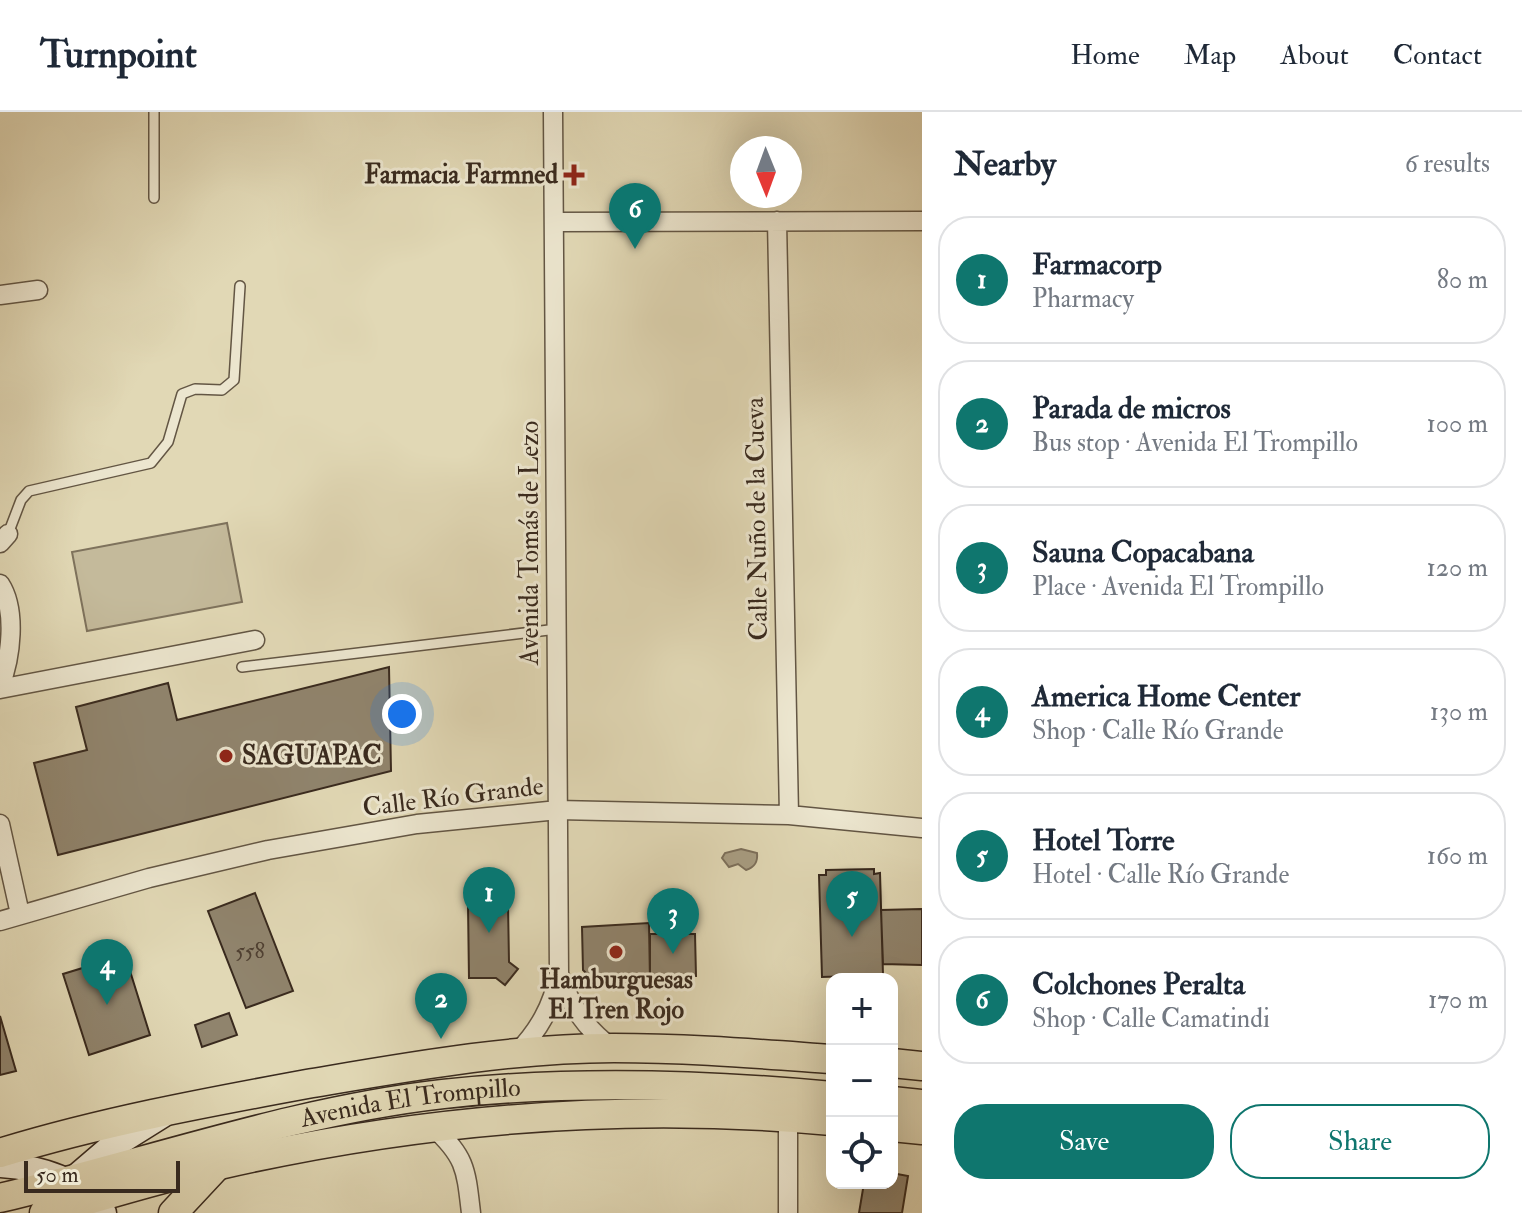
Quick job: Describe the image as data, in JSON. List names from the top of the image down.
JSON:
{
  "streets": {
    "main road": ["Avenida El Trompillo"],
    "street": ["Calle Nuño de la Cueva", "Avenida Tomás de Lezo", "Calle Río Grande"]
  },
  "crossings": [
    ["Calle Nuño de la Cueva", "Calle Río Grande"],
    ["Avenida Tomás de Lezo", "Calle Río Grande"],
    ["Avenida Tomás de Lezo", "Avenida El Trompillo"]
  ],
  "places": {
    "health": ["Farmacia Farmned"],
    "other": ["SAGUAPAC", "Hamburguesas El Tren Rojo"]
  },
  "house_numbers": ["558"],
  "scale_bar": "50 m",
  "north": "bottom",
  "page": {
    "header": "Turnpoint",
    "nav": [
      "Home",
      "Map",
      "About",
      "Contact"
    ],
    "heading": ["Nearby", "6 results"],
    "pins": [
      "6",
      "1",
      "5",
      "3",
      "4",
      "2"
    ],
    "list": [
      {
        "mark": "1",
        "name": "Farmacorp",
        "note": "Pharmacy",
        "value": "80 m"
      },
      {
        "mark": "2",
        "name": "Parada de micros",
        "note": "Bus stop · Avenida El Trompillo",
        "value": "100 m"
      },
      {
        "mark": "3",
        "name": "Sauna Copacabana",
        "note": "Place · Avenida El Trompillo",
        "value": "120 m"
      },
      {
        "mark": "4",
        "name": "America Home Center",
        "note": "Shop · Calle Río Grande",
        "value": "130 m"
      },
      {
        "mark": "5",
        "name": "Hotel Torre",
        "note": "Hotel · Calle Río Grande",
        "value": "160 m"
      },
      {
        "mark": "6",
        "name": "Colchones Peralta",
        "note": "Shop · Calle Camatindi",
        "value": "170 m"
      }
    ],
    "map_buttons": ["+", "−"],
    "buttons": ["Save", "Share"],
    "scale": "50 m"
  }
}
